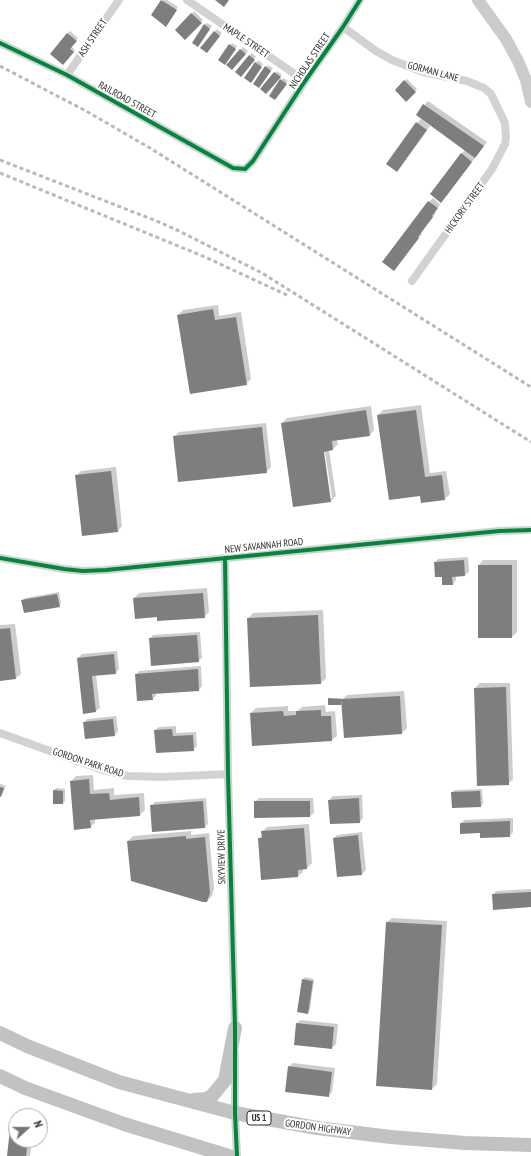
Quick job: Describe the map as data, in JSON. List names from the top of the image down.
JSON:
{
  "streets": {
    "highway": ["US 1", "GORDON HIGHWAY"],
    "street": [
      "ASH STREET",
      "MAPLE STREET",
      "NICHOLAS STREET",
      "GORMAN LANE",
      "RAILROAD STREET",
      "HICKORY STREET",
      "NEW SAVANNAH ROAD",
      "GORDON PARK ROAD",
      "SKYVIEW DRIVE"
    ]
  },
  "crossings": [
    ["ASH STREET", "RAILROAD STREET"],
    ["MAPLE STREET", "NICHOLAS STREET"],
    ["NICHOLAS STREET", "GORMAN LANE"],
    ["NICHOLAS STREET", "RAILROAD STREET"],
    ["GORMAN LANE", "HICKORY STREET"],
    ["NEW SAVANNAH ROAD", "SKYVIEW DRIVE"],
    ["GORDON PARK ROAD", "SKYVIEW DRIVE"],
    ["SKYVIEW DRIVE", "GORDON HIGHWAY"]
  ],
  "north": "right"
}
